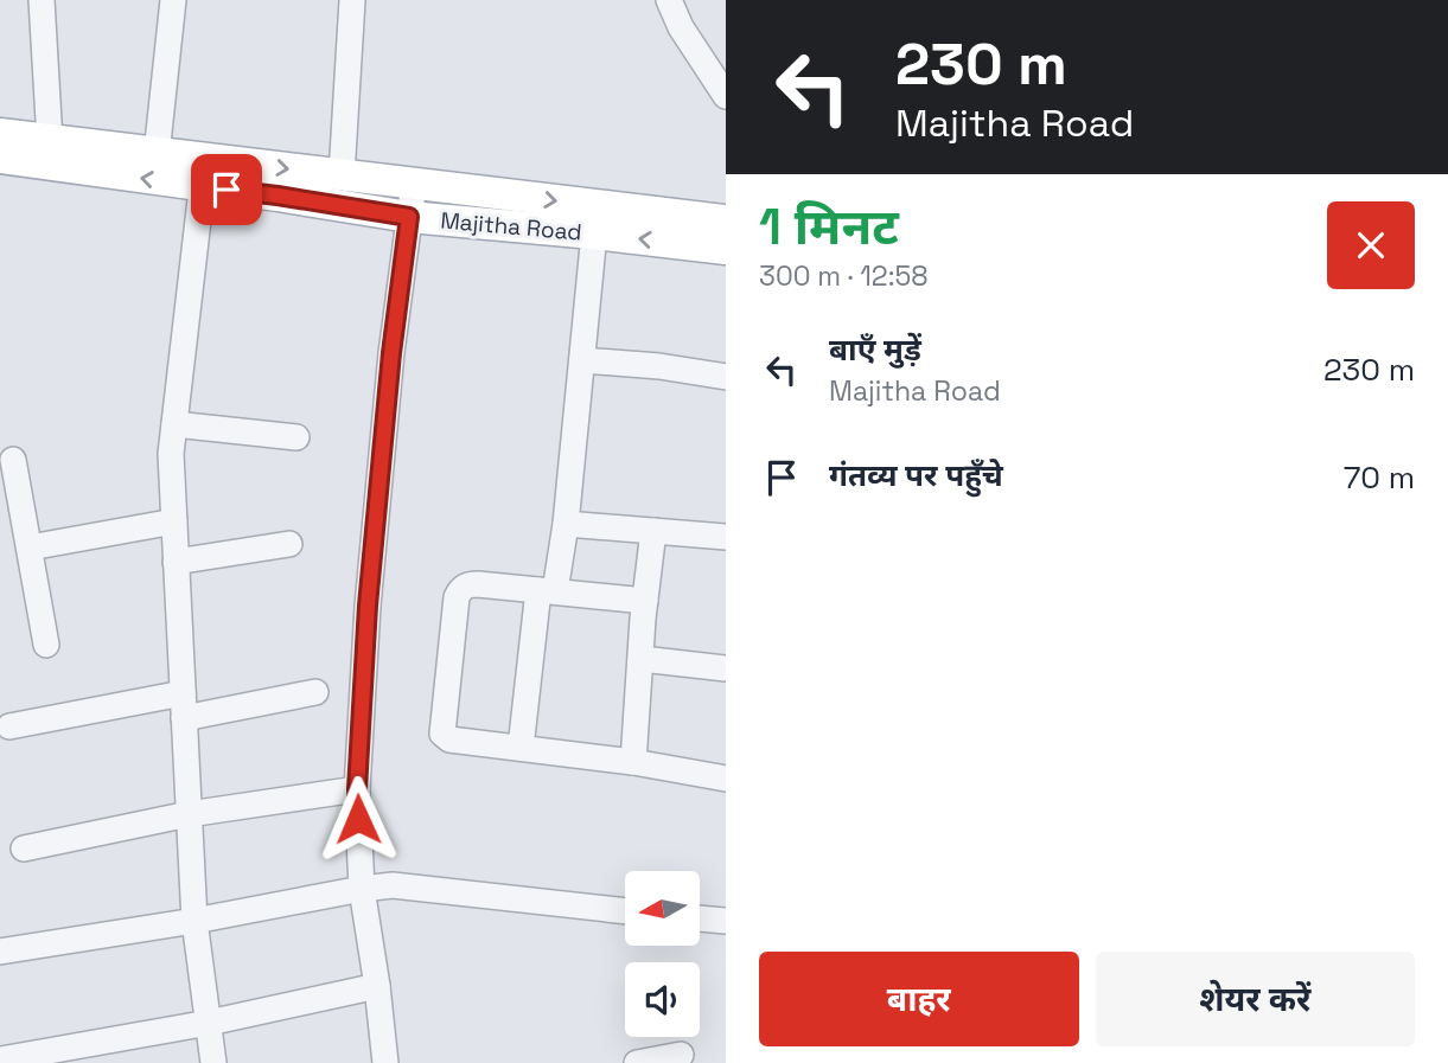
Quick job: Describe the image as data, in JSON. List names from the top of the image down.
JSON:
{
  "streets": {
    "main road": ["Majitha Road"]
  },
  "north": "left",
  "page": {
    "turn": ["230 m", "Majitha Road"],
    "heading": ["1 मिनट", "300 m · 12:58"],
    "list": [
      {
        "name": "बाएँ मुड़ें",
        "note": "Majitha Road",
        "value": "230 m"
      },
      {
        "name": "गंतव्य पर पहुँचे",
        "value": "70 m"
      }
    ],
    "buttons": ["बाहर", "शेयर करें"]
  }
}
